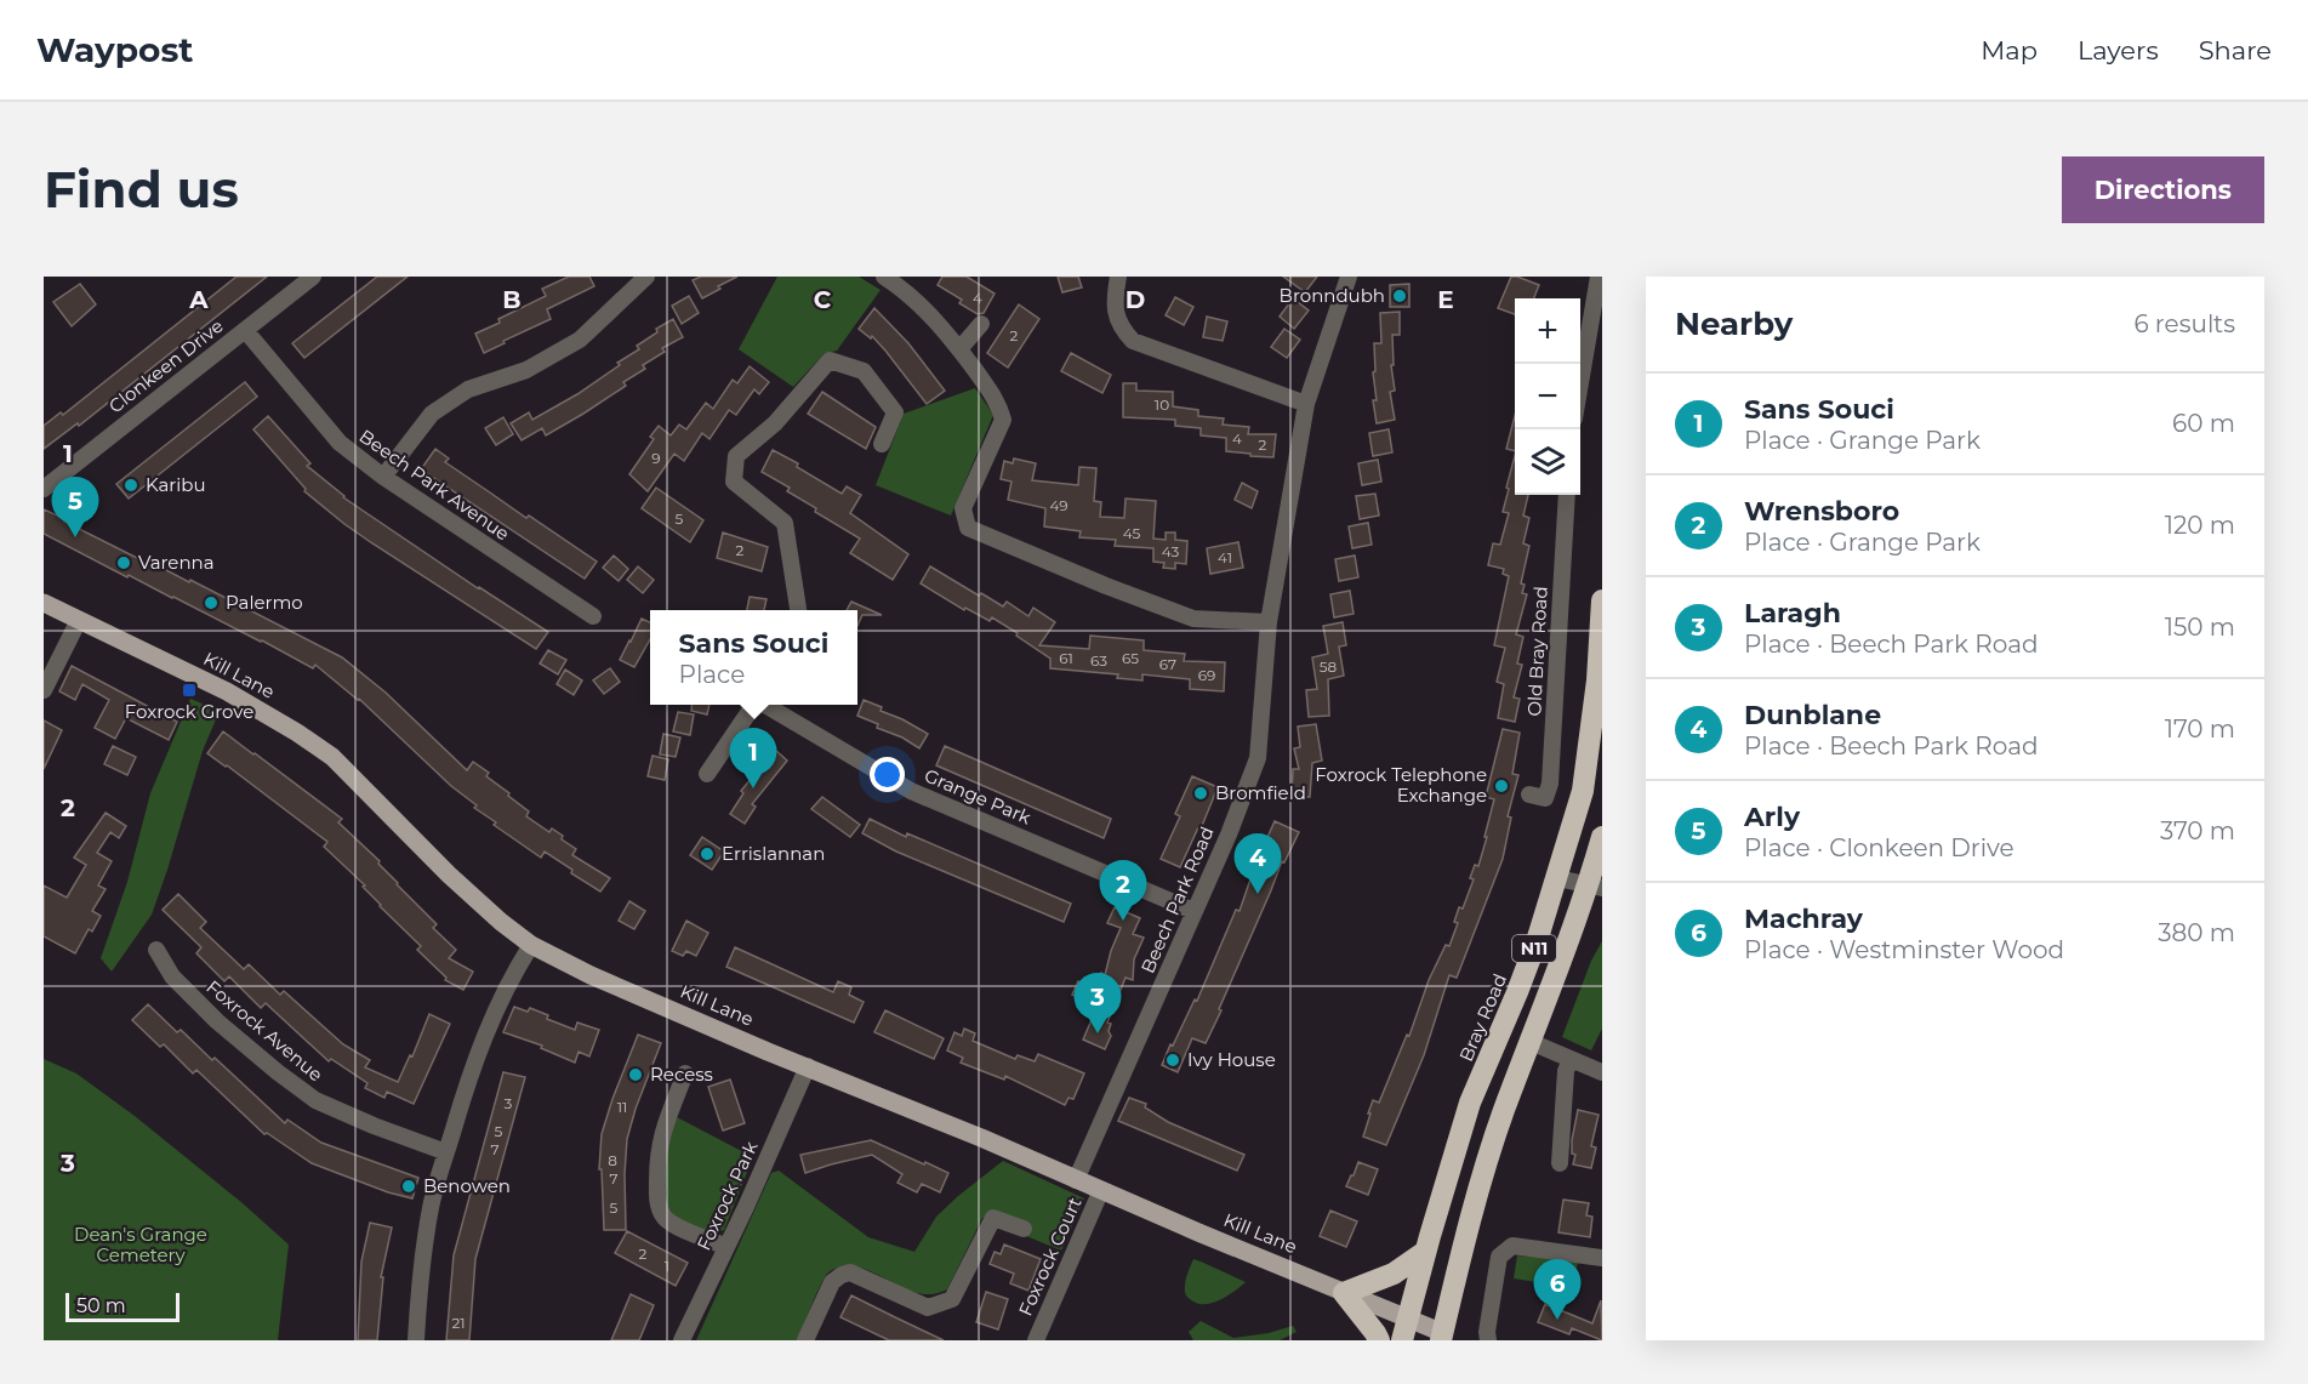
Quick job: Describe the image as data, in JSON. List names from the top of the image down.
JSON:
{
  "streets": {
    "highway": ["N11", "Bray Road"],
    "main road": ["Kill Lane"],
    "street": [
      "Clonkeen Drive",
      "Beech Park Avenue",
      "Old Bray Road",
      "Grange Park",
      "Beech Park Road",
      "Foxrock Avenue",
      "Foxrock Park",
      "Foxrock Court"
    ]
  },
  "crossings": [
    ["Clonkeen Drive", "Beech Park Avenue"],
    ["Kill Lane", "Beech Park Road"],
    ["Kill Lane", "N11"],
    ["Kill Lane", "Bray Road"],
    ["Kill Lane", "Foxrock Park"],
    ["Kill Lane", "Foxrock Court"],
    ["Grange Park", "Beech Park Road"]
  ],
  "parks": ["Dean's Grange Cemetery"],
  "places": {
    "other": [
      "Bronndubh",
      "Karibu",
      "Varenna",
      "Palermo",
      "Foxrock Telephone Exchange",
      "Bromfield",
      "Errislannan",
      "Ivy House",
      "Recess",
      "Benowen"
    ],
    "transit": ["Foxrock Grove"]
  },
  "house_numbers": [
    "4",
    "2",
    "10",
    "4",
    "2",
    "9",
    "49",
    "5",
    "45",
    "2",
    "43",
    "41",
    "61",
    "65",
    "63",
    "67",
    "58",
    "69",
    "3",
    "11",
    "5",
    "7",
    "8",
    "7",
    "5",
    "2",
    "1",
    "21"
  ],
  "scale_bar": "50 m",
  "page": {
    "header": "Waypost",
    "nav": ["Map", "Layers", "Share"],
    "buttons": "Directions",
    "title": "Find us",
    "heading": ["Nearby", "6 results"],
    "map_buttons": ["+", "−"],
    "list": [
      {
        "mark": "1",
        "name": "Sans Souci",
        "note": "Place · Grange Park",
        "value": "60 m"
      },
      {
        "mark": "2",
        "name": "Wrensboro",
        "note": "Place · Grange Park",
        "value": "120 m"
      },
      {
        "mark": "3",
        "name": "Laragh",
        "note": "Place · Beech Park Road",
        "value": "150 m"
      },
      {
        "mark": "4",
        "name": "Dunblane",
        "note": "Place · Beech Park Road",
        "value": "170 m"
      },
      {
        "mark": "5",
        "name": "Arly",
        "note": "Place · Clonkeen Drive",
        "value": "370 m"
      },
      {
        "mark": "6",
        "name": "Machray",
        "note": "Place · Westminster Wood",
        "value": "380 m"
      }
    ],
    "pins": [
      "5",
      "1",
      "4",
      "2",
      "3",
      "6"
    ],
    "popup": ["Sans Souci", "Place"],
    "scale": "50 m"
  },
  "grid": {
    "columns": [
      "A",
      "B",
      "C",
      "D",
      "E"
    ],
    "rows": ["1", "2", "3"]
  }
}
